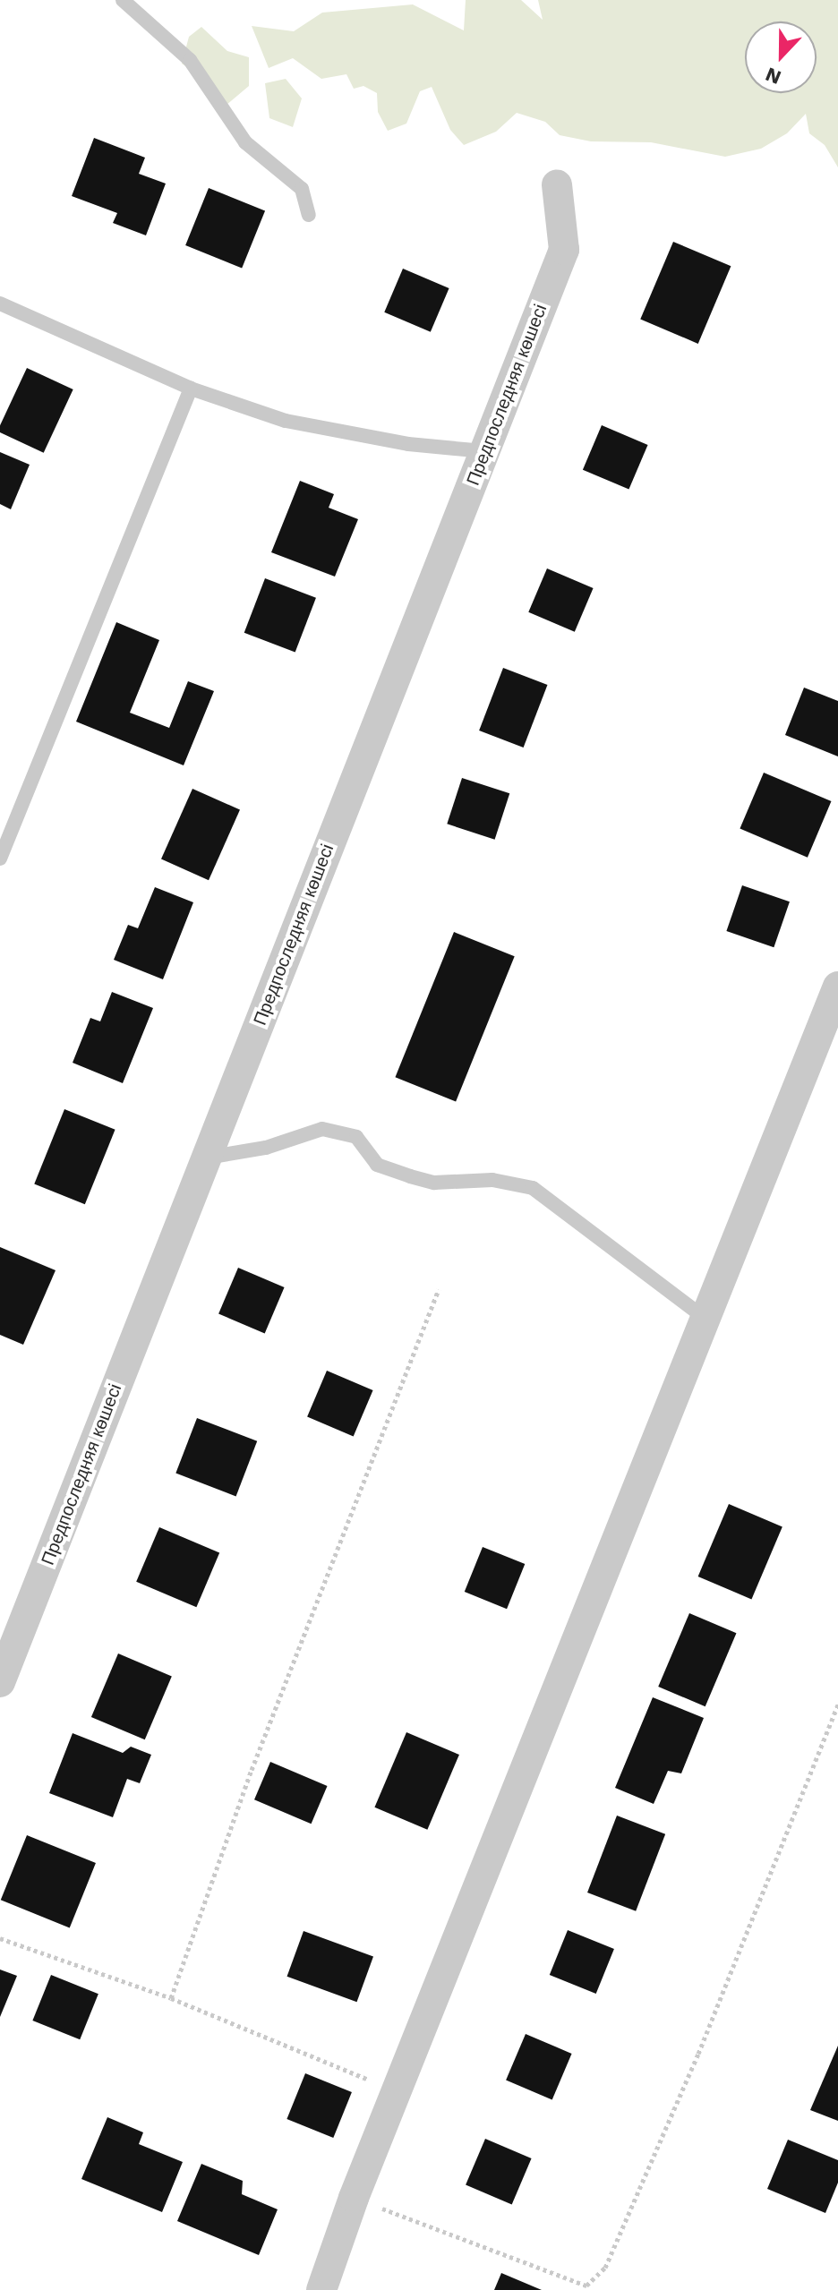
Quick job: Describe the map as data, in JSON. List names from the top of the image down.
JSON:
{
  "streets": {
    "street": ["Предпоследняя көшесі"]
  },
  "north": "bottom"
}
